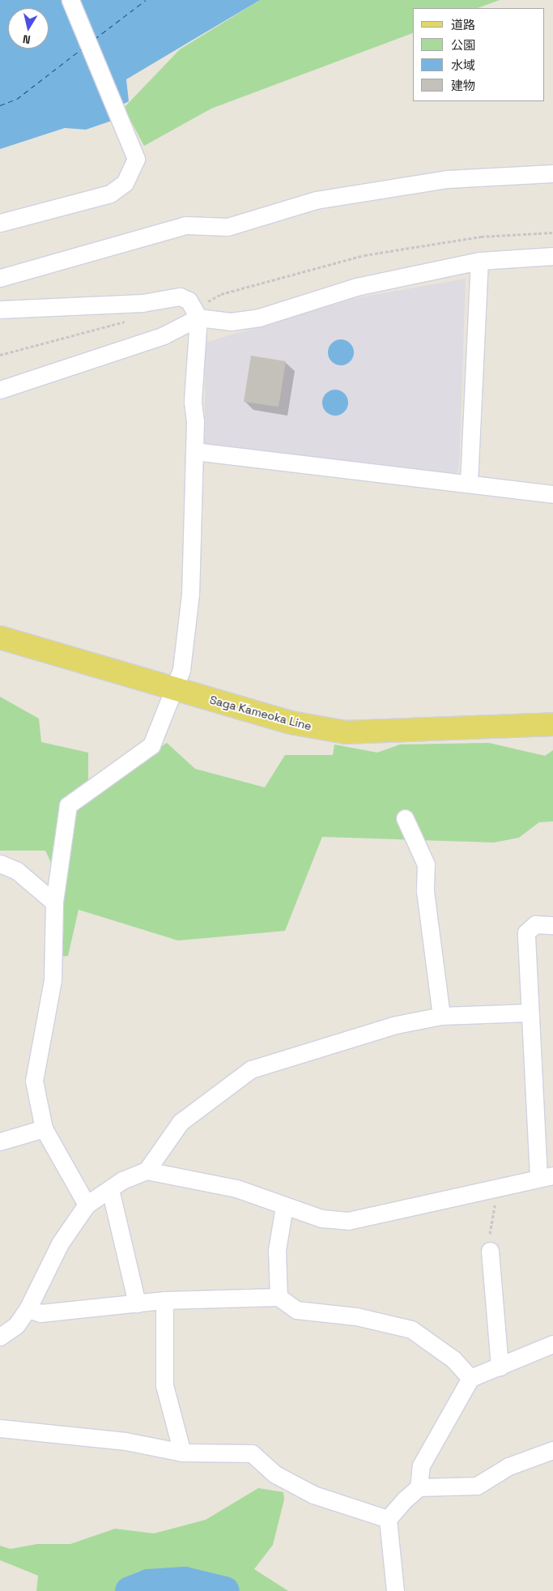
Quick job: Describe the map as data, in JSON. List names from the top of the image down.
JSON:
{
  "streets": {
    "main road": ["Saga Kameoka Line"]
  },
  "legend": [
    "道路",
    "公園",
    "水域",
    "建物"
  ],
  "north": "bottom"
}
